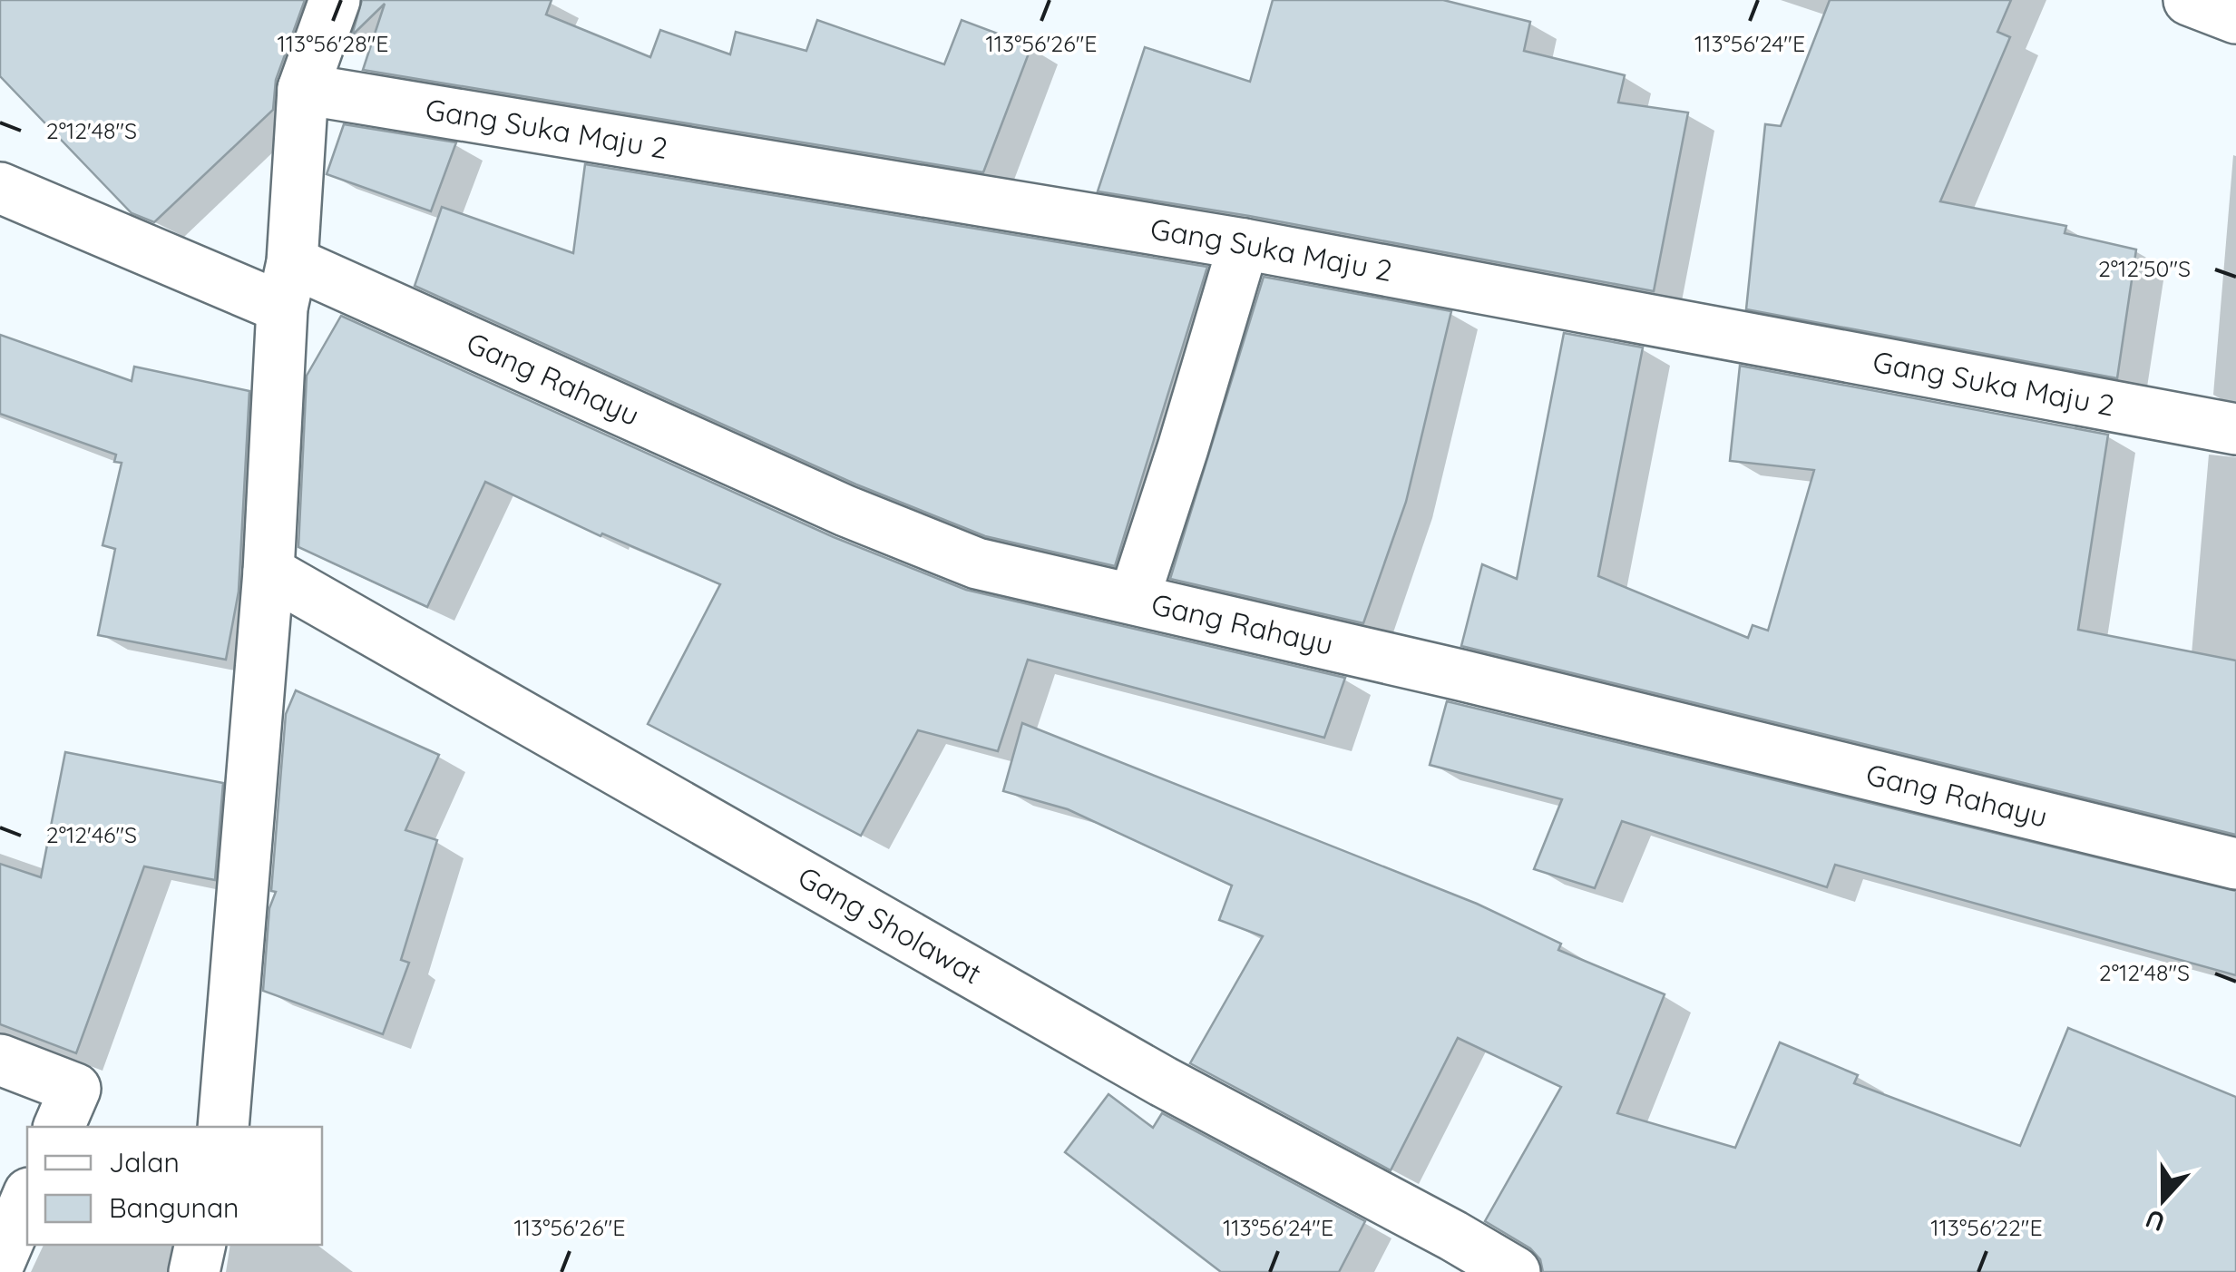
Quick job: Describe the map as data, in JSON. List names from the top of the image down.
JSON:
{
  "streets": {
    "street": ["Gang Suka Maju 2", "Gang Rahayu", "Gang Sholawat"]
  },
  "legend": ["Jalan", "Bangunan"],
  "north": "bottom",
  "coordinates": [
    "113°56'28\"E",
    "113°56'26\"E",
    "113°56'24\"E",
    "2°12'48\"S",
    "2°12'50\"S",
    "2°12'46\"S",
    "113°56'22\"E"
  ]
}
